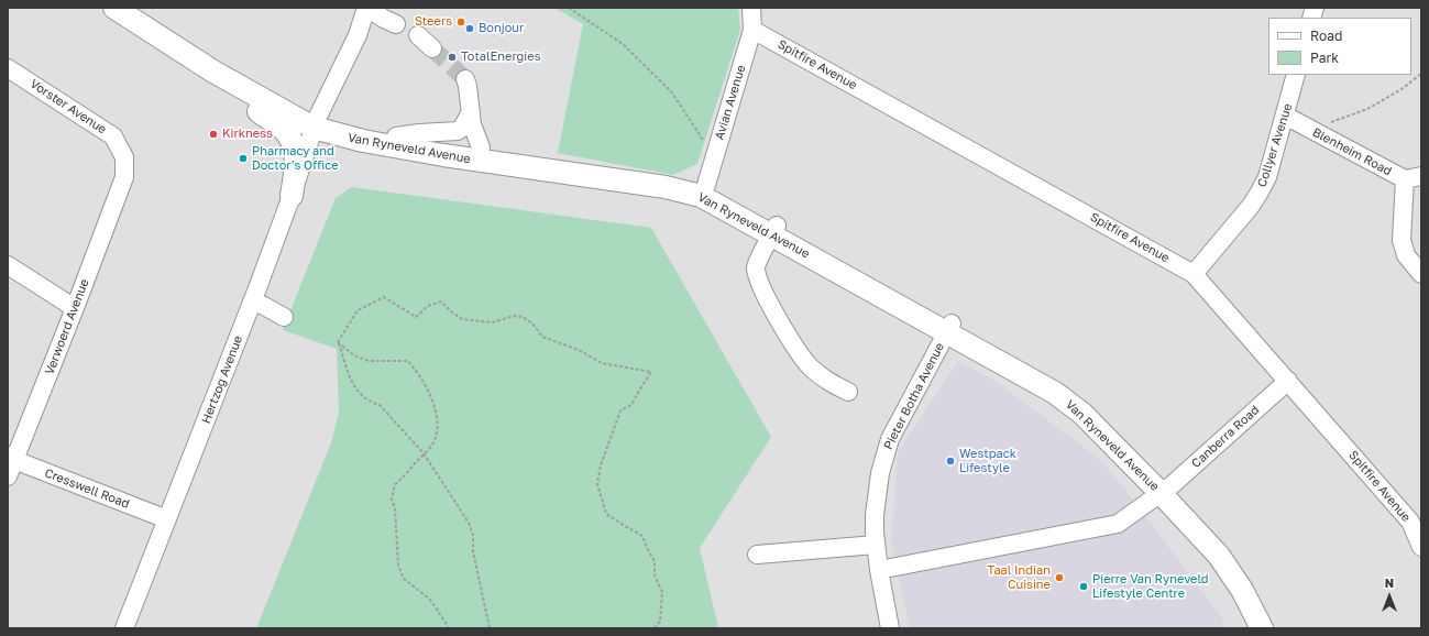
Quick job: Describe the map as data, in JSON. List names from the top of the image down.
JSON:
{
  "streets": {
    "main road": ["Van Ryneveld Avenue"],
    "street": [
      "Spitfire Avenue",
      "Avian Avenue",
      "Vorster Avenue",
      "Collyer Avenue",
      "Blenheim Road",
      "Verwoerd Avenue",
      "Hertzog Avenue",
      "Pieter Botha Avenue",
      "Canberra Road",
      "Cresswell Road"
    ]
  },
  "crossings": [
    ["Spitfire Avenue", "Avian Avenue"],
    ["Spitfire Avenue", "Collyer Avenue"],
    ["Spitfire Avenue", "Canberra Road"],
    ["Avian Avenue", "Van Ryneveld Avenue"],
    ["Vorster Avenue", "Verwoerd Avenue"],
    ["Collyer Avenue", "Blenheim Road"],
    ["Van Ryneveld Avenue", "Hertzog Avenue"],
    ["Van Ryneveld Avenue", "Pieter Botha Avenue"],
    ["Van Ryneveld Avenue", "Canberra Road"],
    ["Verwoerd Avenue", "Cresswell Road"],
    ["Hertzog Avenue", "Cresswell Road"],
    ["Pieter Botha Avenue", "Canberra Road"]
  ],
  "places": [
    "Steers",
    "Bonjour",
    "TotalEnergies",
    "Kirkness",
    "Pharmacy and Doctor's Office",
    "Westpack Lifestyle",
    "Taal Indian Cuisine",
    "Pierre Van Ryneveld Lifestyle Centre"
  ],
  "legend": ["Road", "Park"],
  "north": "top"
}
